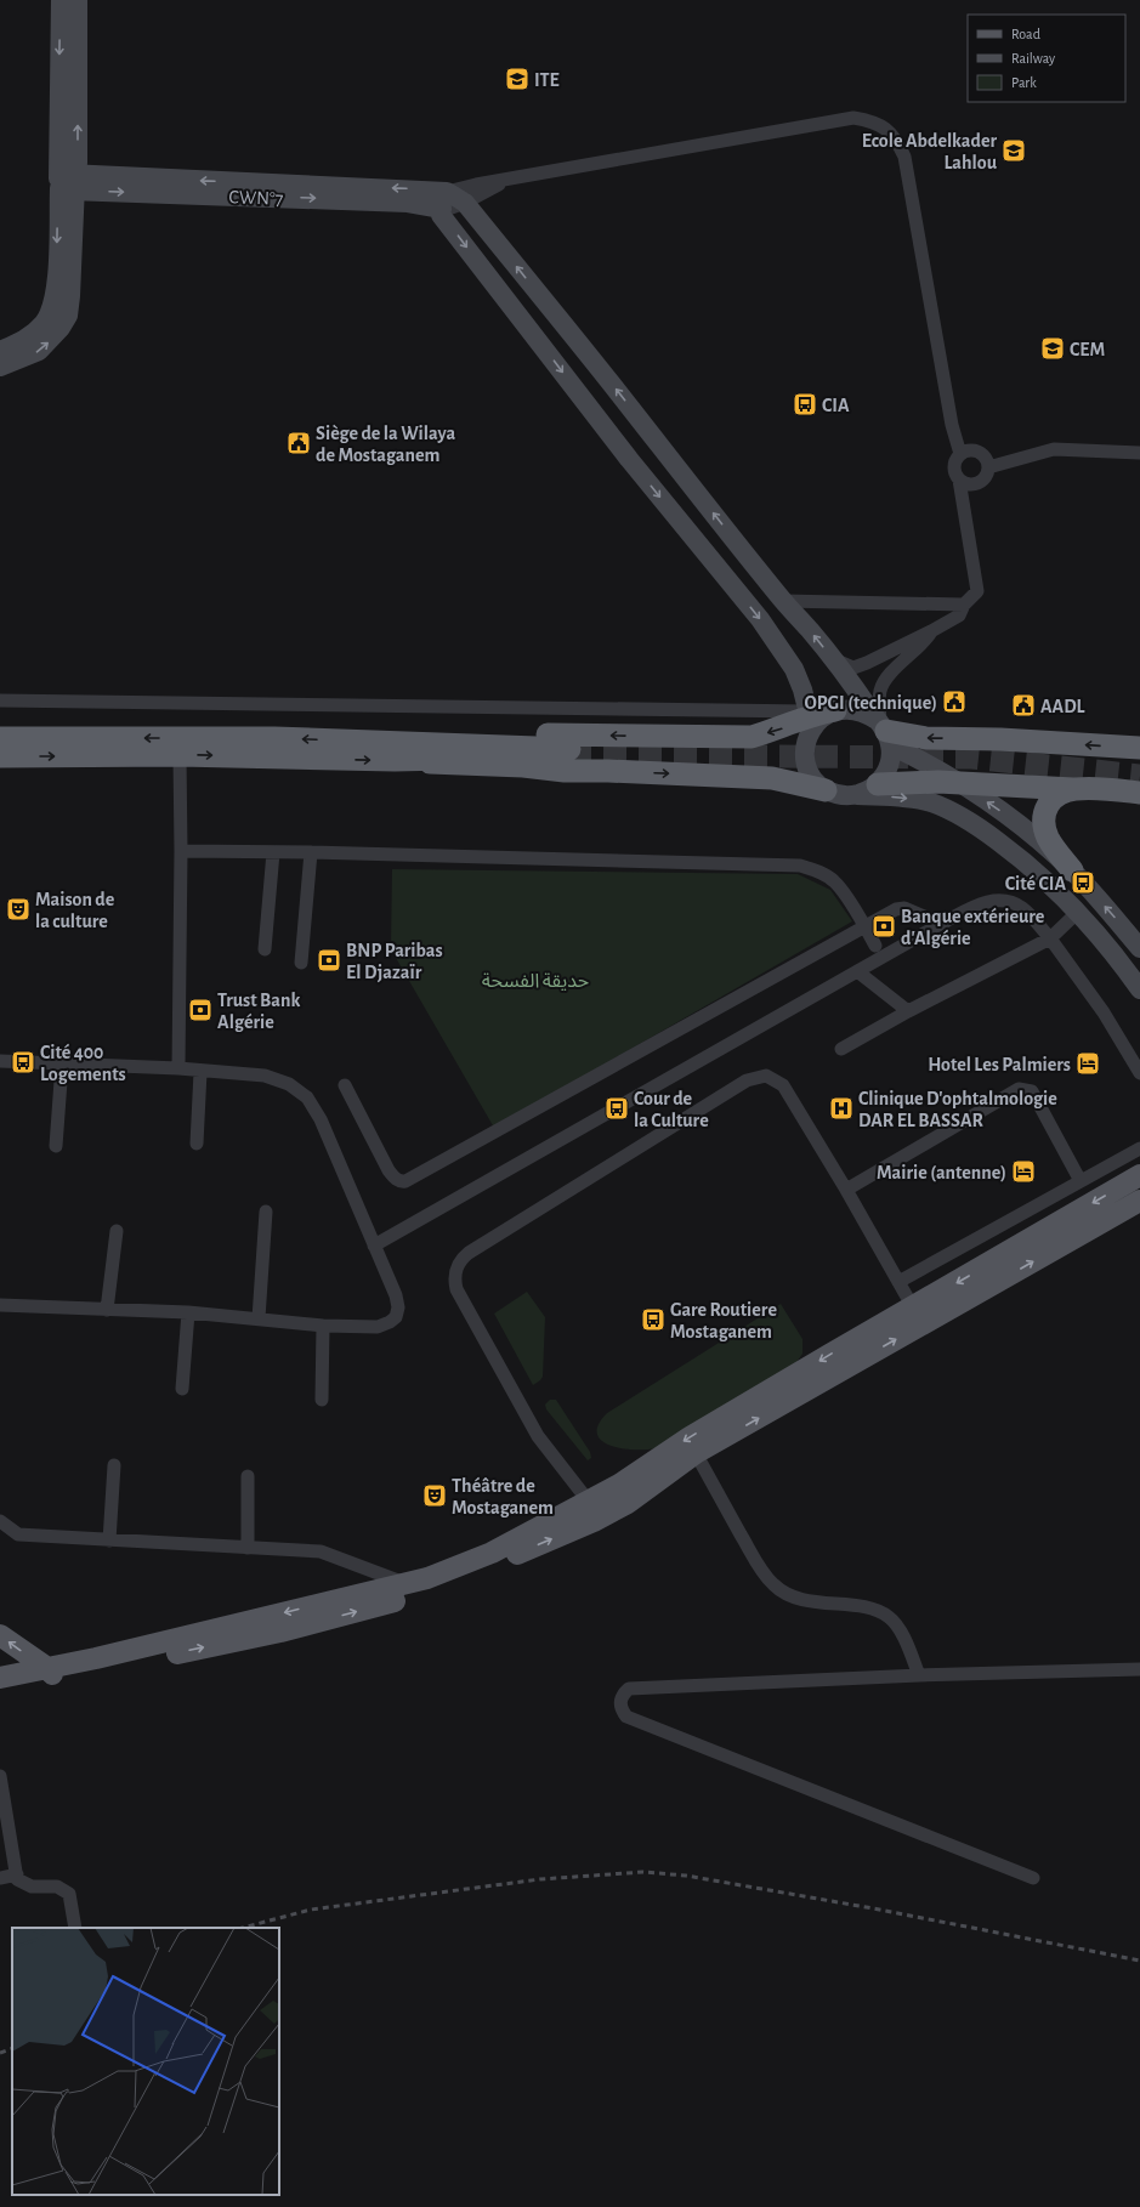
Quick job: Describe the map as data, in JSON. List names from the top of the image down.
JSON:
{
  "streets": {
    "main road": ["CWN°7"]
  },
  "parks": ["حديقة الفسحة"],
  "places": {
    "school or university": ["ITE", "Ecole Abdelkader Lahlou", "CEM"],
    "bus stop": [
      "CIA",
      "Cité CIA",
      "Cité 400 Logements",
      "Cour de la Culture",
      "Gare Routiere Mostaganem"
    ],
    "public building": ["Siège de la Wilaya de Mostaganem", "OPGI (technique)", "AADL"],
    "theatre": ["Maison de la culture", "Théâtre de Mostaganem"],
    "bank": ["Banque extérieure d'Algérie", "BNP Paribas El Djazaïr", "Trust Bank Algérie"],
    "hotel": ["Hotel Les Palmiers", "Mairie (antenne)"],
    "hospital": ["Clinique D'ophtalmologie DAR EL BASSAR"]
  },
  "legend": ["Road", "Railway", "Park"]
}
